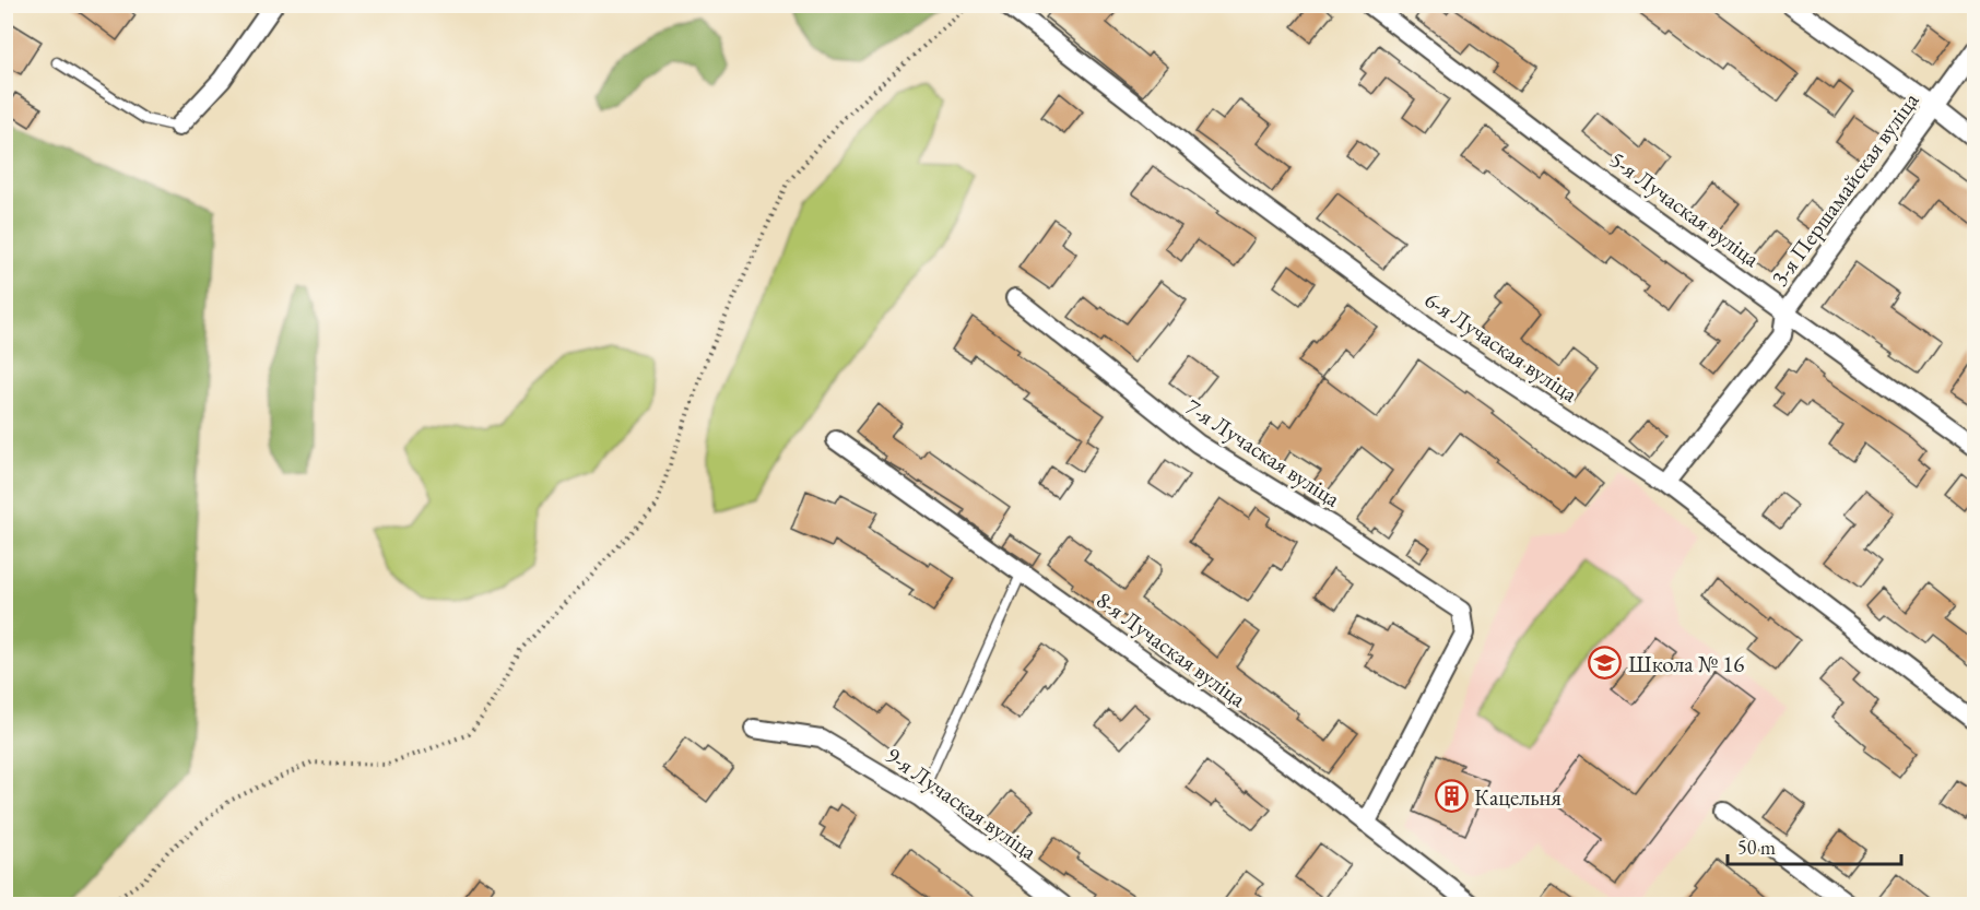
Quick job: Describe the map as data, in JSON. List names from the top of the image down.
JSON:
{
  "streets": {
    "street": [
      "3-я Першамайская вуліца",
      "5-я Лучаская вуліца",
      "6-я Лучаская вуліца",
      "7-я Лучаская вуліца",
      "8-я Лучаская вуліца",
      "9-я Лучаская вуліца"
    ]
  },
  "crossings": [
    ["3-я Першамайская вуліца", "5-я Лучаская вуліца"],
    ["3-я Першамайская вуліца", "6-я Лучаская вуліца"],
    ["7-я Лучаская вуліца", "8-я Лучаская вуліца"]
  ],
  "places": {
    "school or university": ["Школа № 16"],
    "building": ["Кацельня"]
  },
  "scale_bar": "50 m"
}
